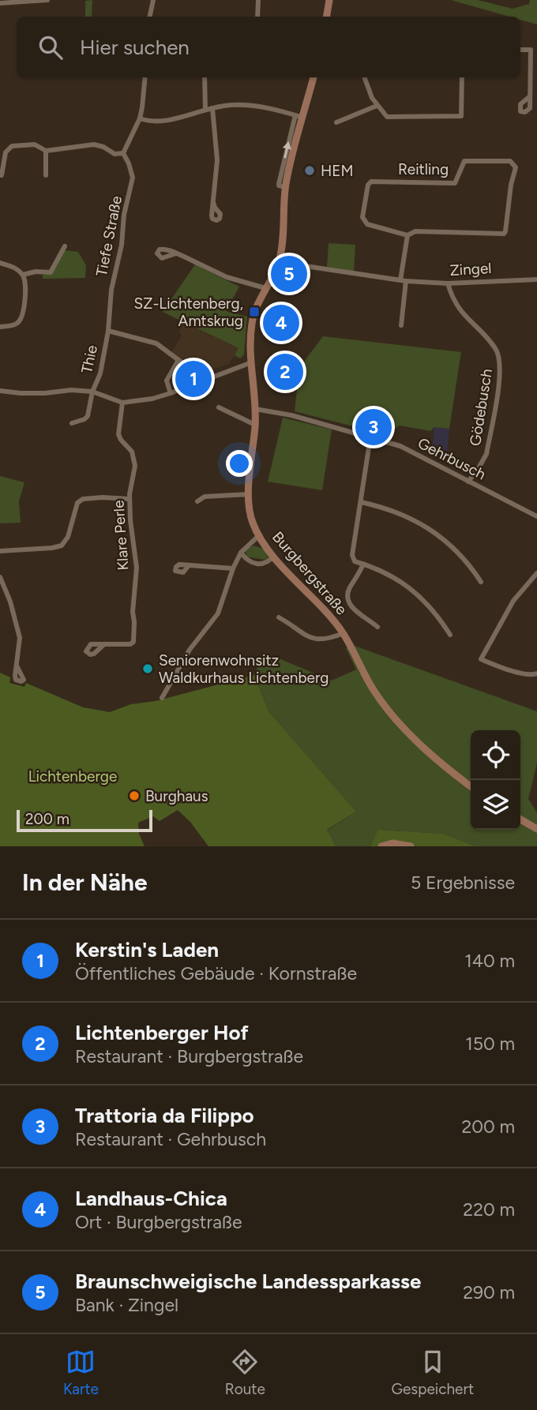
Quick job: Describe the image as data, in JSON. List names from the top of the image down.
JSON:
{
  "streets": {
    "street": [
      "Reitling",
      "Tiefe Straße",
      "Zingel",
      "Thie",
      "Gödebusch",
      "Gehrbusch",
      "Klare Perle",
      "Burgbergstraße"
    ]
  },
  "crossings": [
    ["Tiefe Straße", "Thie"],
    ["Zingel", "Gödebusch"],
    ["Zingel", "Burgbergstraße"],
    ["Gödebusch", "Gehrbusch"],
    ["Gehrbusch", "Burgbergstraße"]
  ],
  "parks": ["Lichtenberge"],
  "places": {
    "other": ["HEM", "Seniorenwohnsitz Waldkurhaus Lichtenberg", "Burghaus"],
    "transit": ["SZ-Lichtenberg, Amtskrug"]
  },
  "scale_bar": "200 m",
  "page": {
    "search": "Hier suchen",
    "pins": [
      "5",
      "4",
      "2",
      "1",
      "3"
    ],
    "scale": "200 m",
    "heading": ["In der Nähe", "5 Ergebnisse"],
    "list": [
      {
        "mark": "1",
        "name": "Kerstin's Laden",
        "note": "Öffentliches Gebäude · Kornstraße",
        "value": "140 m"
      },
      {
        "mark": "2",
        "name": "Lichtenberger Hof",
        "note": "Restaurant · Burgbergstraße",
        "value": "150 m"
      },
      {
        "mark": "3",
        "name": "Trattoria da Filippo",
        "note": "Restaurant · Gehrbusch",
        "value": "200 m"
      },
      {
        "mark": "4",
        "name": "Landhaus-Chica",
        "note": "Ort · Burgbergstraße",
        "value": "220 m"
      },
      {
        "mark": "5",
        "name": "Braunschweigische Landessparkasse",
        "note": "Bank · Zingel",
        "value": "290 m"
      }
    ],
    "nav": ["Karte", "Route", "Gespeichert"]
  }
}
